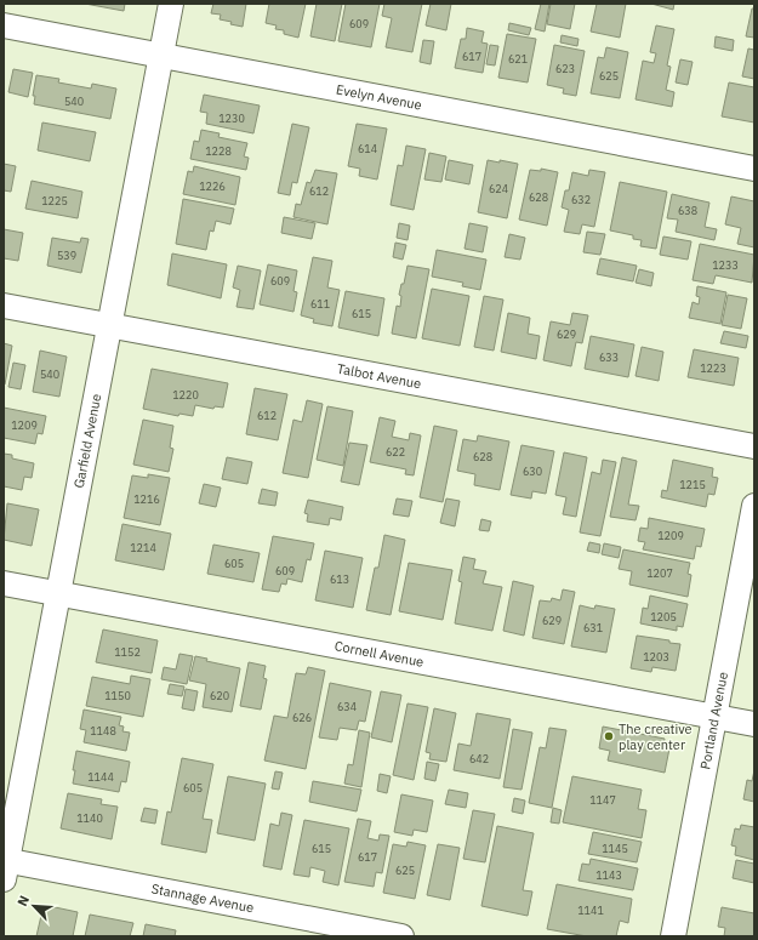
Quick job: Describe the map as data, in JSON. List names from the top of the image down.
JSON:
{
  "streets": {
    "street": [
      "Evelyn Avenue",
      "Talbot Avenue",
      "Garfield Avenue",
      "Cornell Avenue",
      "Portland Avenue",
      "Stannage Avenue"
    ]
  },
  "crossings": [
    ["Evelyn Avenue", "Garfield Avenue"],
    ["Talbot Avenue", "Garfield Avenue"],
    ["Garfield Avenue", "Cornell Avenue"],
    ["Garfield Avenue", "Stannage Avenue"],
    ["Cornell Avenue", "Portland Avenue"]
  ],
  "places": ["The creative play center"],
  "house_numbers": [
    "609",
    "617",
    "621",
    "623",
    "625",
    "540",
    "1230",
    "614",
    "1228",
    "1226",
    "624",
    "612",
    "628",
    "632",
    "1225",
    "638",
    "539",
    "1233",
    "609",
    "611",
    "615",
    "629",
    "633",
    "1223",
    "540",
    "1220",
    "612",
    "1209",
    "622",
    "628",
    "630",
    "1215",
    "1216",
    "1209",
    "1214",
    "605",
    "609",
    "1207",
    "613",
    "1205",
    "629",
    "631",
    "1152",
    "1203",
    "1150",
    "620",
    "634",
    "626",
    "1148",
    "642",
    "1144",
    "605",
    "1147",
    "1140",
    "615",
    "1145",
    "617",
    "625",
    "1143",
    "1141"
  ],
  "north": "top left"
}
